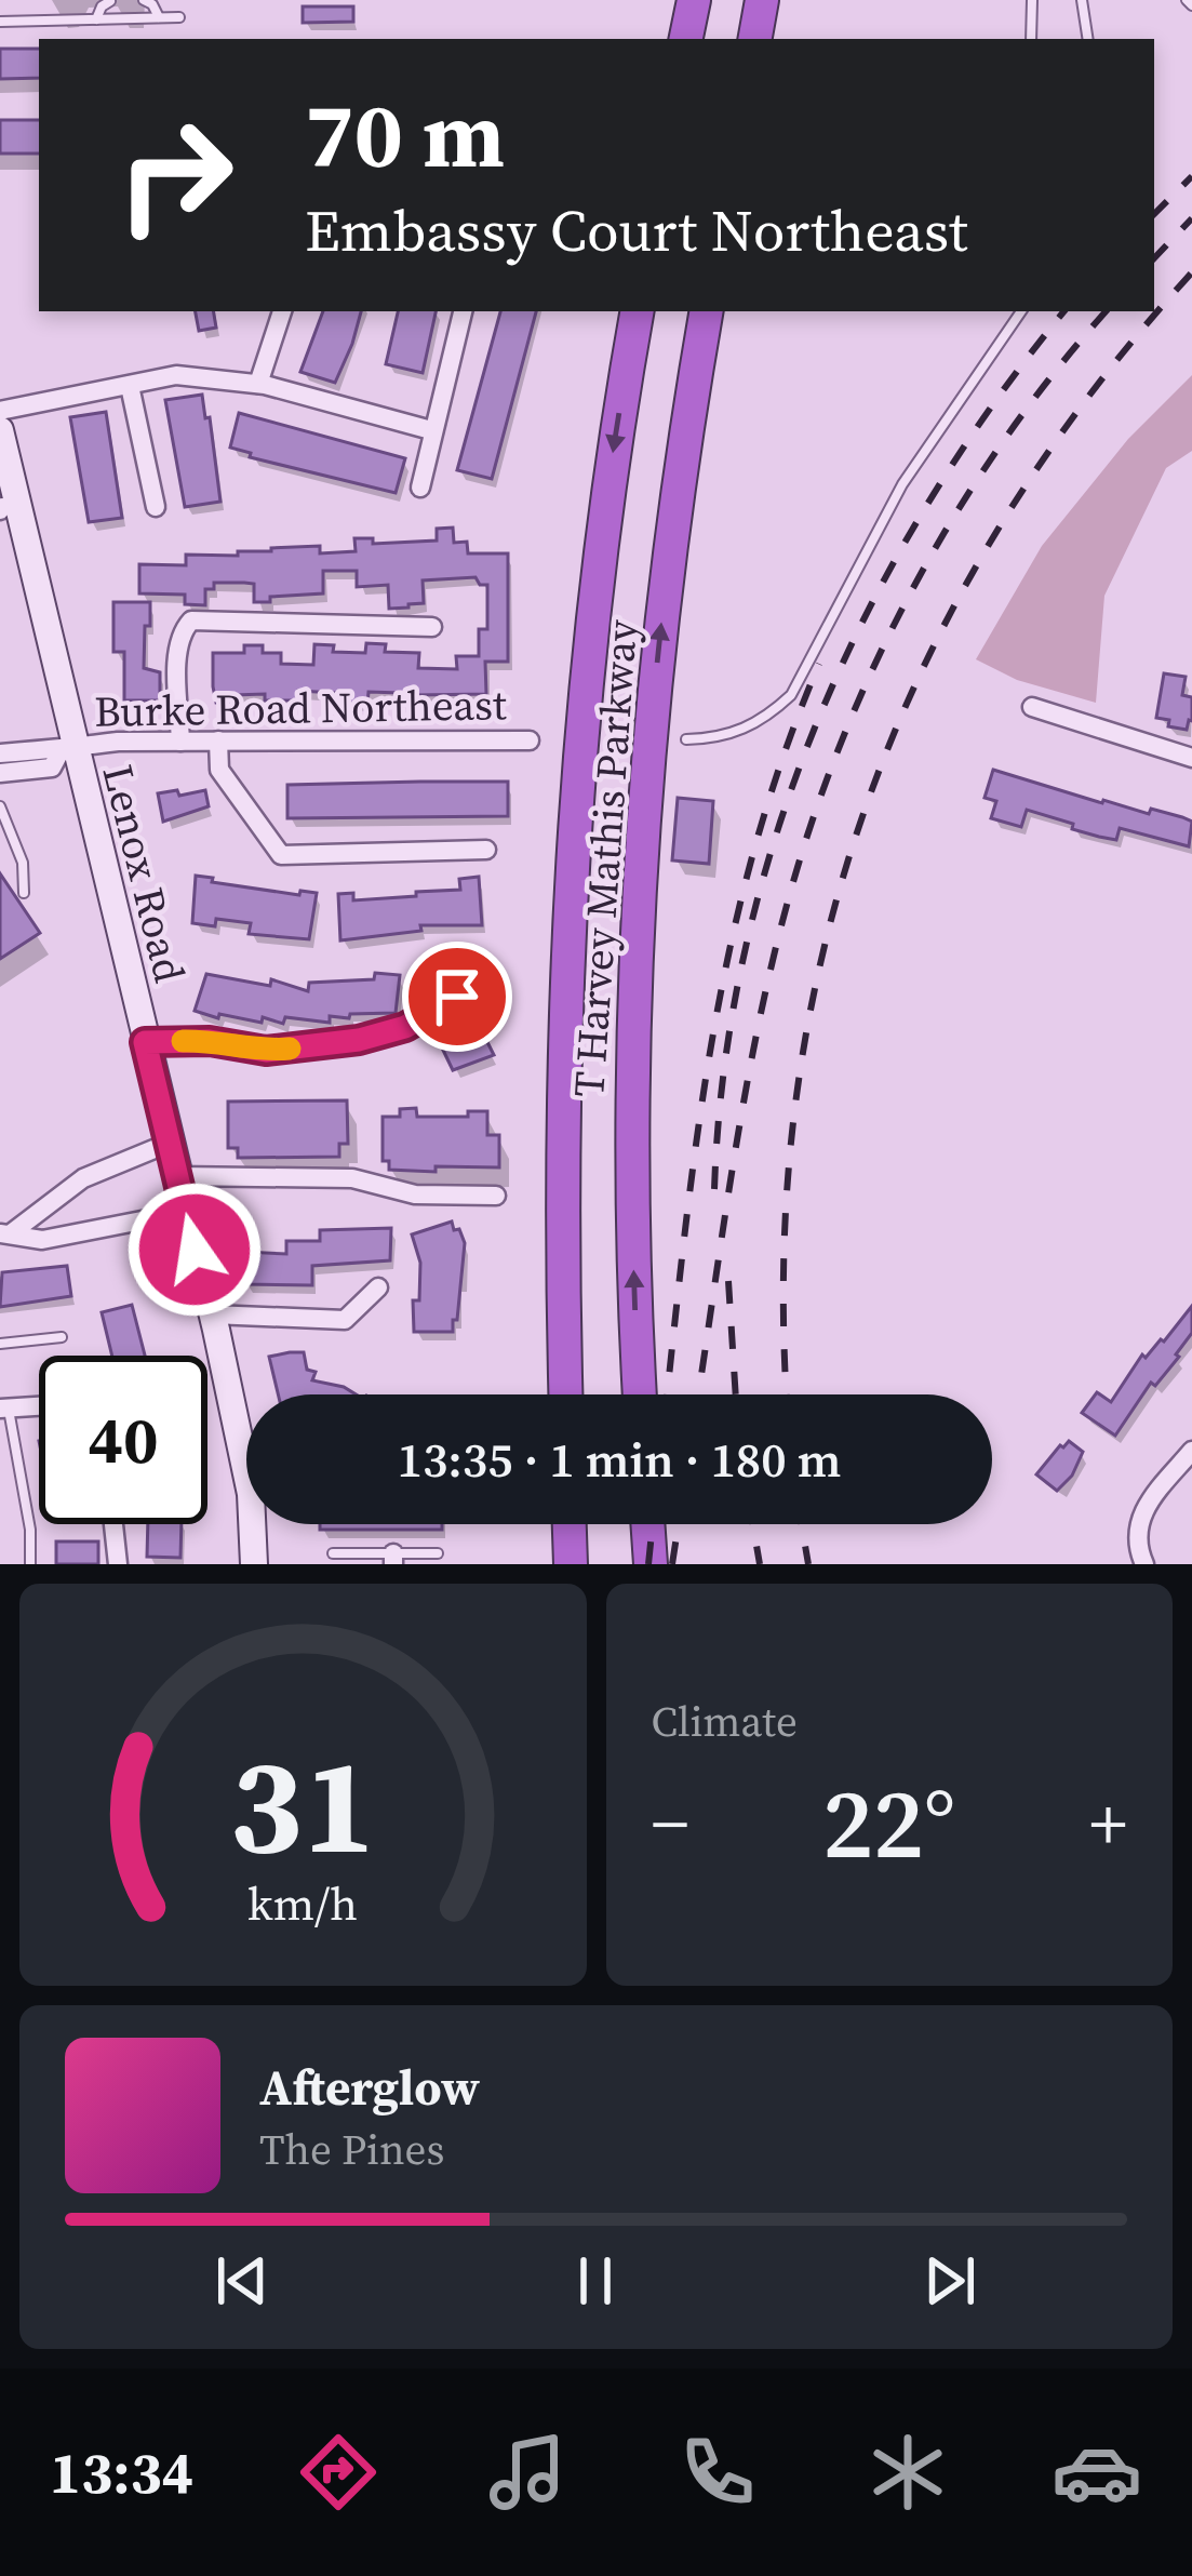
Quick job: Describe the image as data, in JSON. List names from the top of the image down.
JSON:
{
  "streets": {
    "highway": ["T Harvey Mathis Parkway"],
    "street": ["Burke Road Northeast", "Lenox Road"]
  },
  "crossings": [
    ["Burke Road Northeast", "Lenox Road"]
  ],
  "page": {
    "turn": ["70 m", "Embassy Court Northeast"],
    "limit": "40",
    "trip": "13:35 · 1 min · 180 m",
    "tile": "Climate",
    "heat": ["−", "22°", "+"],
    "song": ["Afterglow", "The Pines"],
    "tabs": "13:34",
    "gauge": ["31", "km/h"]
  }
}
